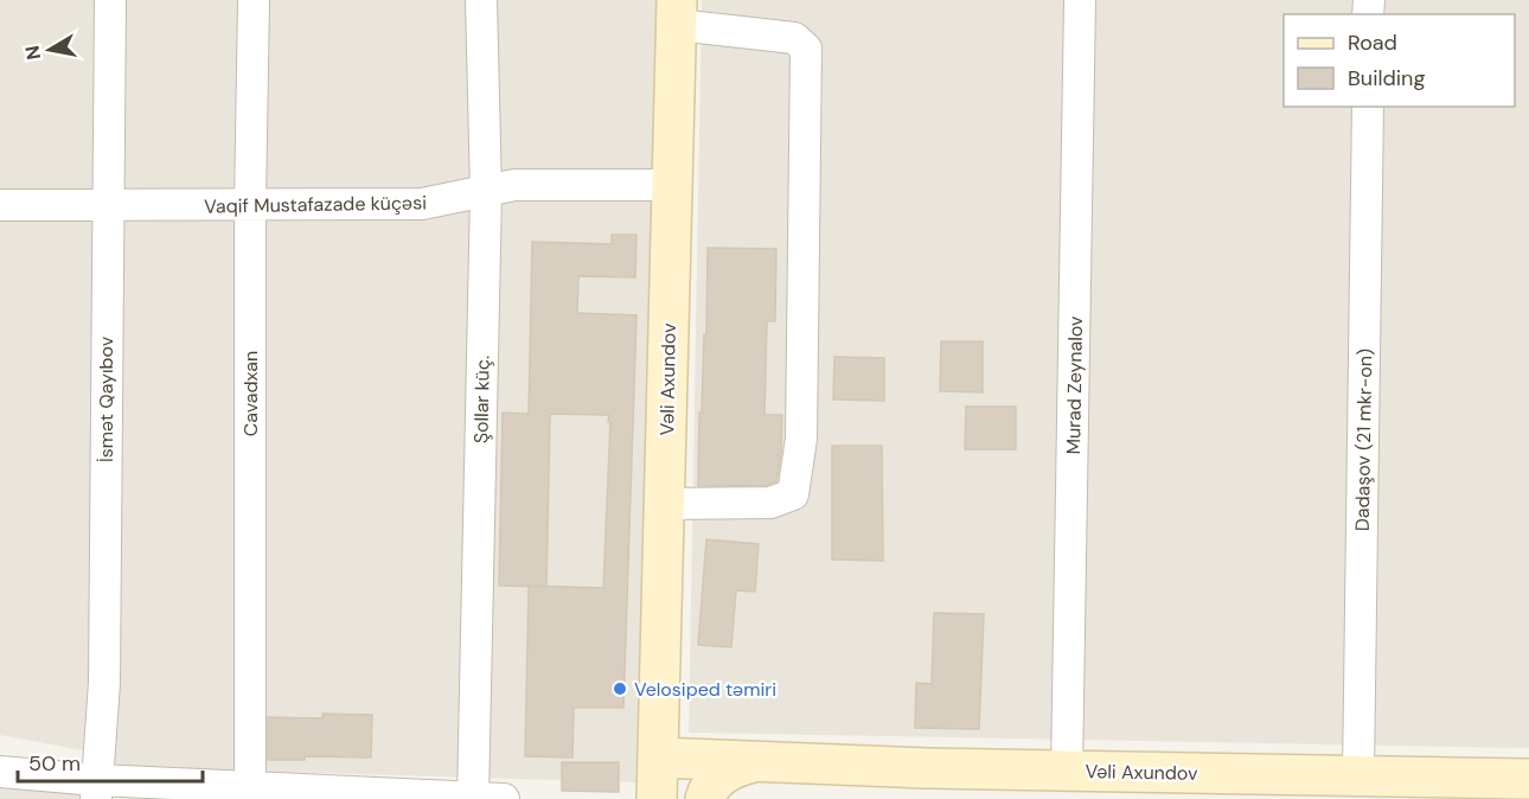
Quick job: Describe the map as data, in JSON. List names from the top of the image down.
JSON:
{
  "streets": {
    "street": [
      "Vaqif Mustafazade küçəsi",
      "Vəli Axundov",
      "Murad Zeynalov",
      "Cavadxan",
      "İsmət Qayıbov",
      "Şollar küç.",
      "Dadaşov (21 mkr-on)"
    ]
  },
  "crossings": [
    ["Vaqif Mustafazade küçəsi", "Vəli Axundov"],
    ["Vaqif Mustafazade küçəsi", "Cavadxan"],
    ["Vaqif Mustafazade küçəsi", "İsmət Qayıbov"],
    ["Vaqif Mustafazade küçəsi", "Şollar küç."],
    ["Vəli Axundov", "Murad Zeynalov"],
    ["Vəli Axundov", "Dadaşov (21 mkr-on)"]
  ],
  "places": ["Velosiped təmiri"],
  "legend": ["Road", "Building"],
  "scale_bar": "50 m",
  "north": "left"
}
